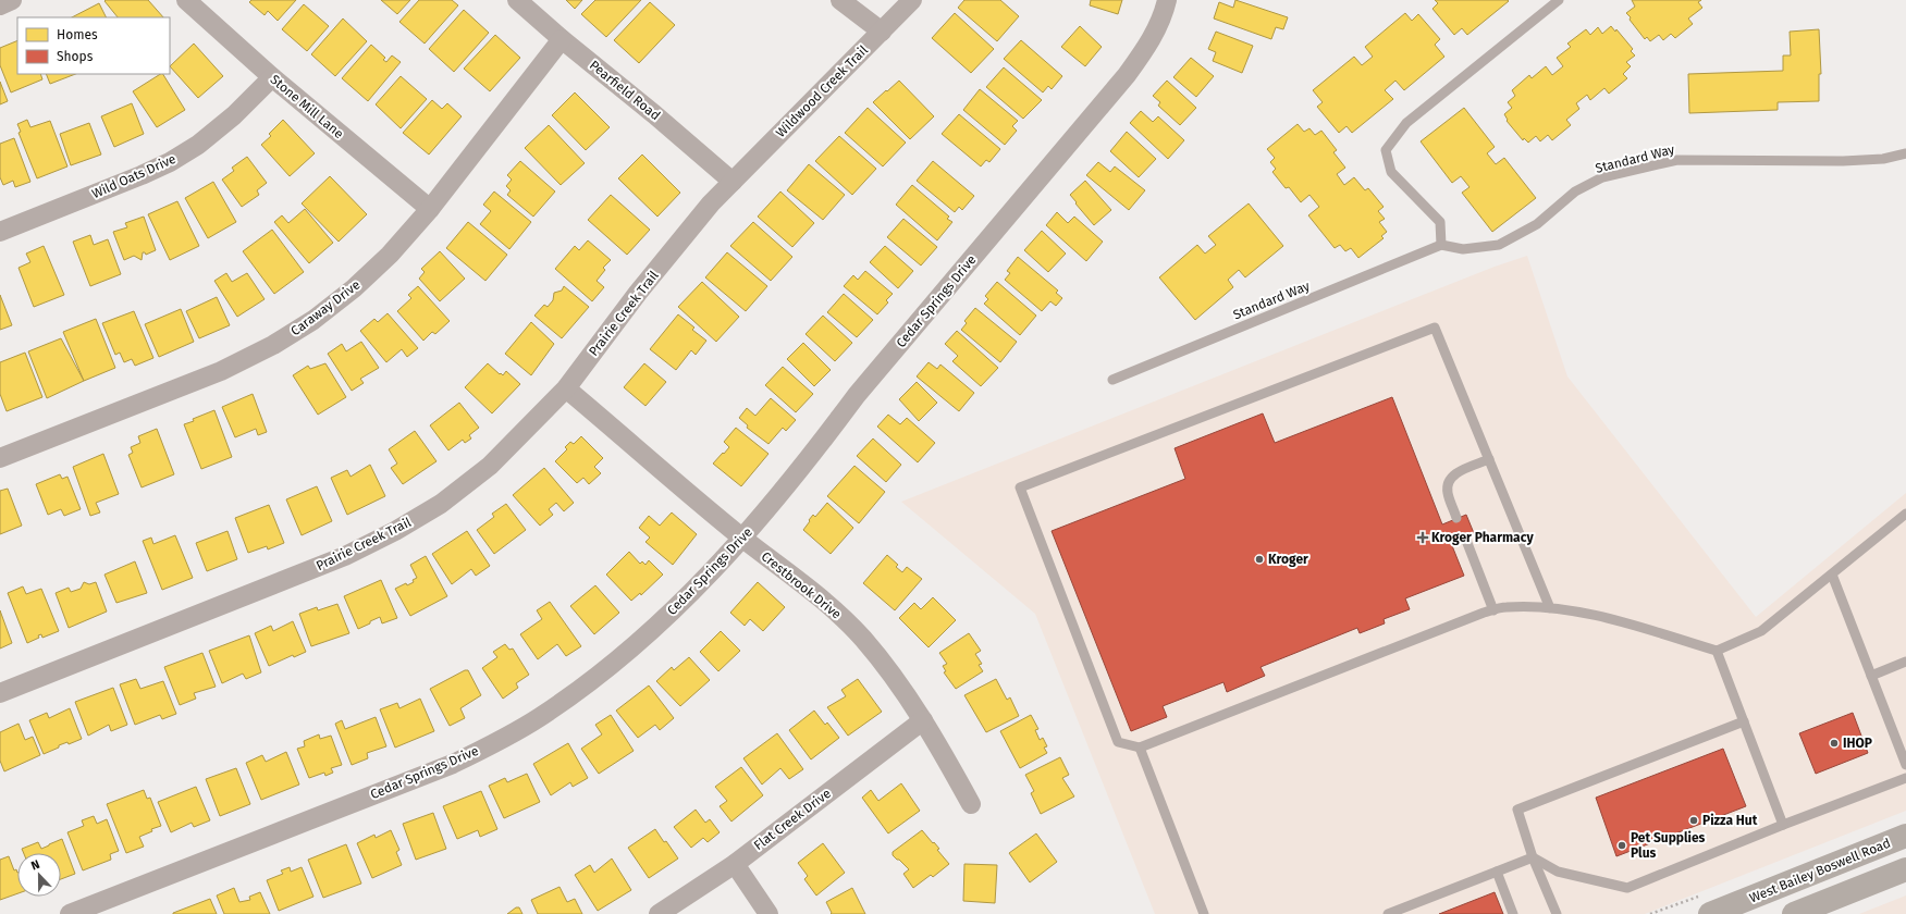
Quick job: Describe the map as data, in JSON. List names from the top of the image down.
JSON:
{
  "streets": {
    "main road": ["West Bailey Boswell Road"],
    "street": [
      "Pearfield Road",
      "Wildwood Creek Trail",
      "Stone Mill Lane",
      "Wild Oats Drive",
      "Cedar Springs Drive",
      "Caraway Drive",
      "Prairie Creek Trail",
      "Crestbrook Drive",
      "Flat Creek Drive"
    ],
    "lane": ["Standard Way"]
  },
  "crossings": [
    ["Pearfield Road", "Wildwood Creek Trail"],
    ["Pearfield Road", "Caraway Drive"],
    ["Pearfield Road", "Prairie Creek Trail"],
    ["Wildwood Creek Trail", "Prairie Creek Trail"],
    ["Stone Mill Lane", "Wild Oats Drive"],
    ["Stone Mill Lane", "Caraway Drive"],
    ["Cedar Springs Drive", "Crestbrook Drive"],
    ["Prairie Creek Trail", "Crestbrook Drive"],
    ["Crestbrook Drive", "Flat Creek Drive"]
  ],
  "places": {
    "health": ["Kroger Pharmacy"],
    "other": [
      "Kroger",
      "IHOP",
      "Pizza Hut",
      "Pet Supplies Plus"
    ]
  },
  "legend": ["Homes", "Shops"],
  "north": "top"
}
